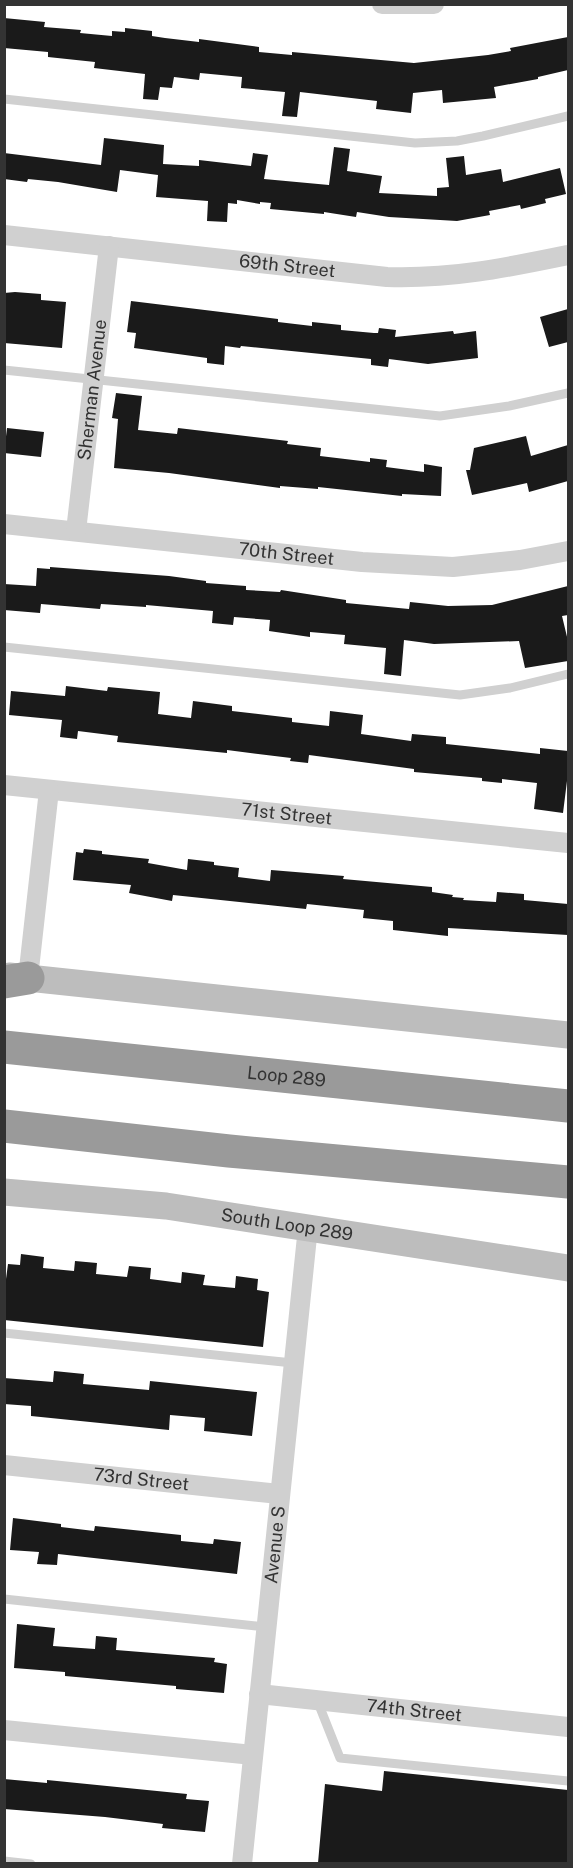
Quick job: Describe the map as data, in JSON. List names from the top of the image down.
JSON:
{
  "streets": {
    "highway": ["Loop 289"],
    "main road": ["South Loop 289"],
    "street": [
      "69th Street",
      "Sherman Avenue",
      "70th Street",
      "71st Street",
      "73rd Street",
      "Avenue S",
      "74th Street"
    ]
  },
  "crossings": [
    ["69th Street", "Sherman Avenue"],
    ["Sherman Avenue", "70th Street"],
    ["South Loop 289", "Avenue S"],
    ["73rd Street", "Avenue S"],
    ["Avenue S", "74th Street"]
  ]
}
